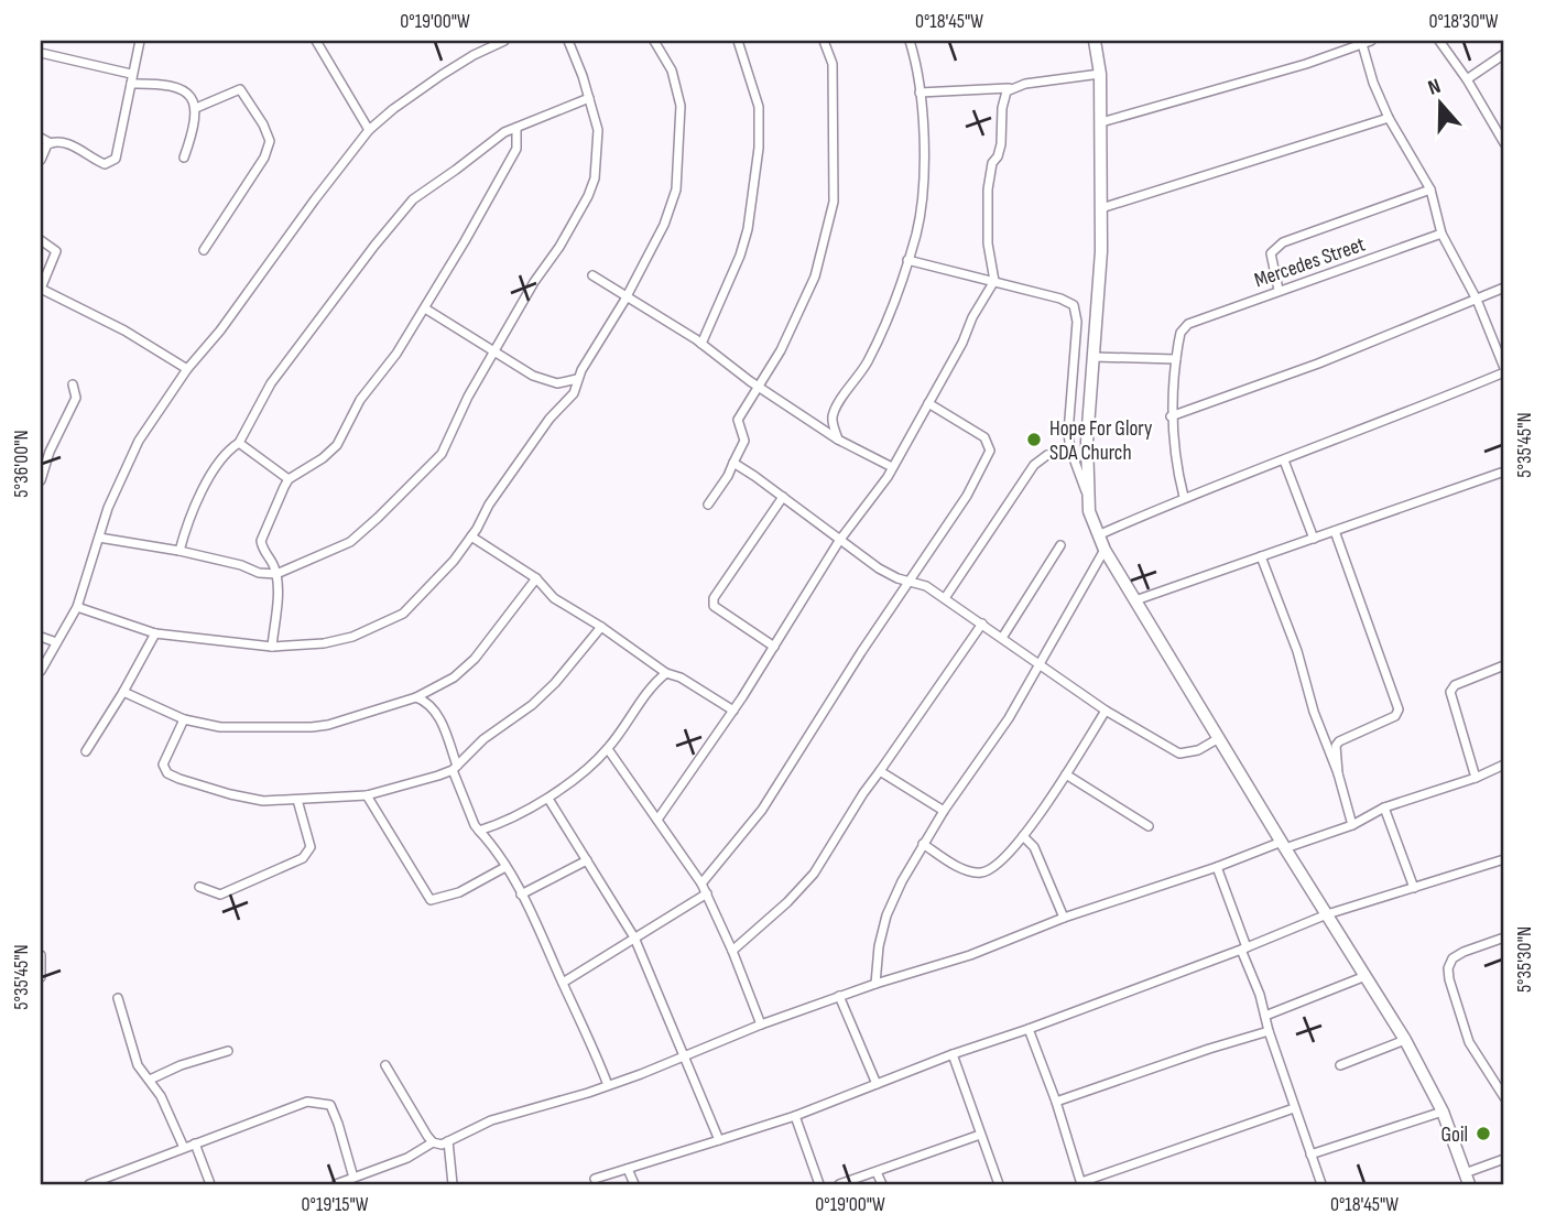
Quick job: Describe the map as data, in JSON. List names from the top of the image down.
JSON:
{
  "streets": {
    "street": ["Mercedes Street"]
  },
  "places": ["Hope For Glory SDA Church", "Goil"],
  "north": "top",
  "coordinates": [
    "0°19'00\"W",
    "0°18'45\"W",
    "0°18'30\"W",
    "5°35'45\"N",
    "5°36'00\"N",
    "5°35'30\"N",
    "0°19'15\"W"
  ]
}
